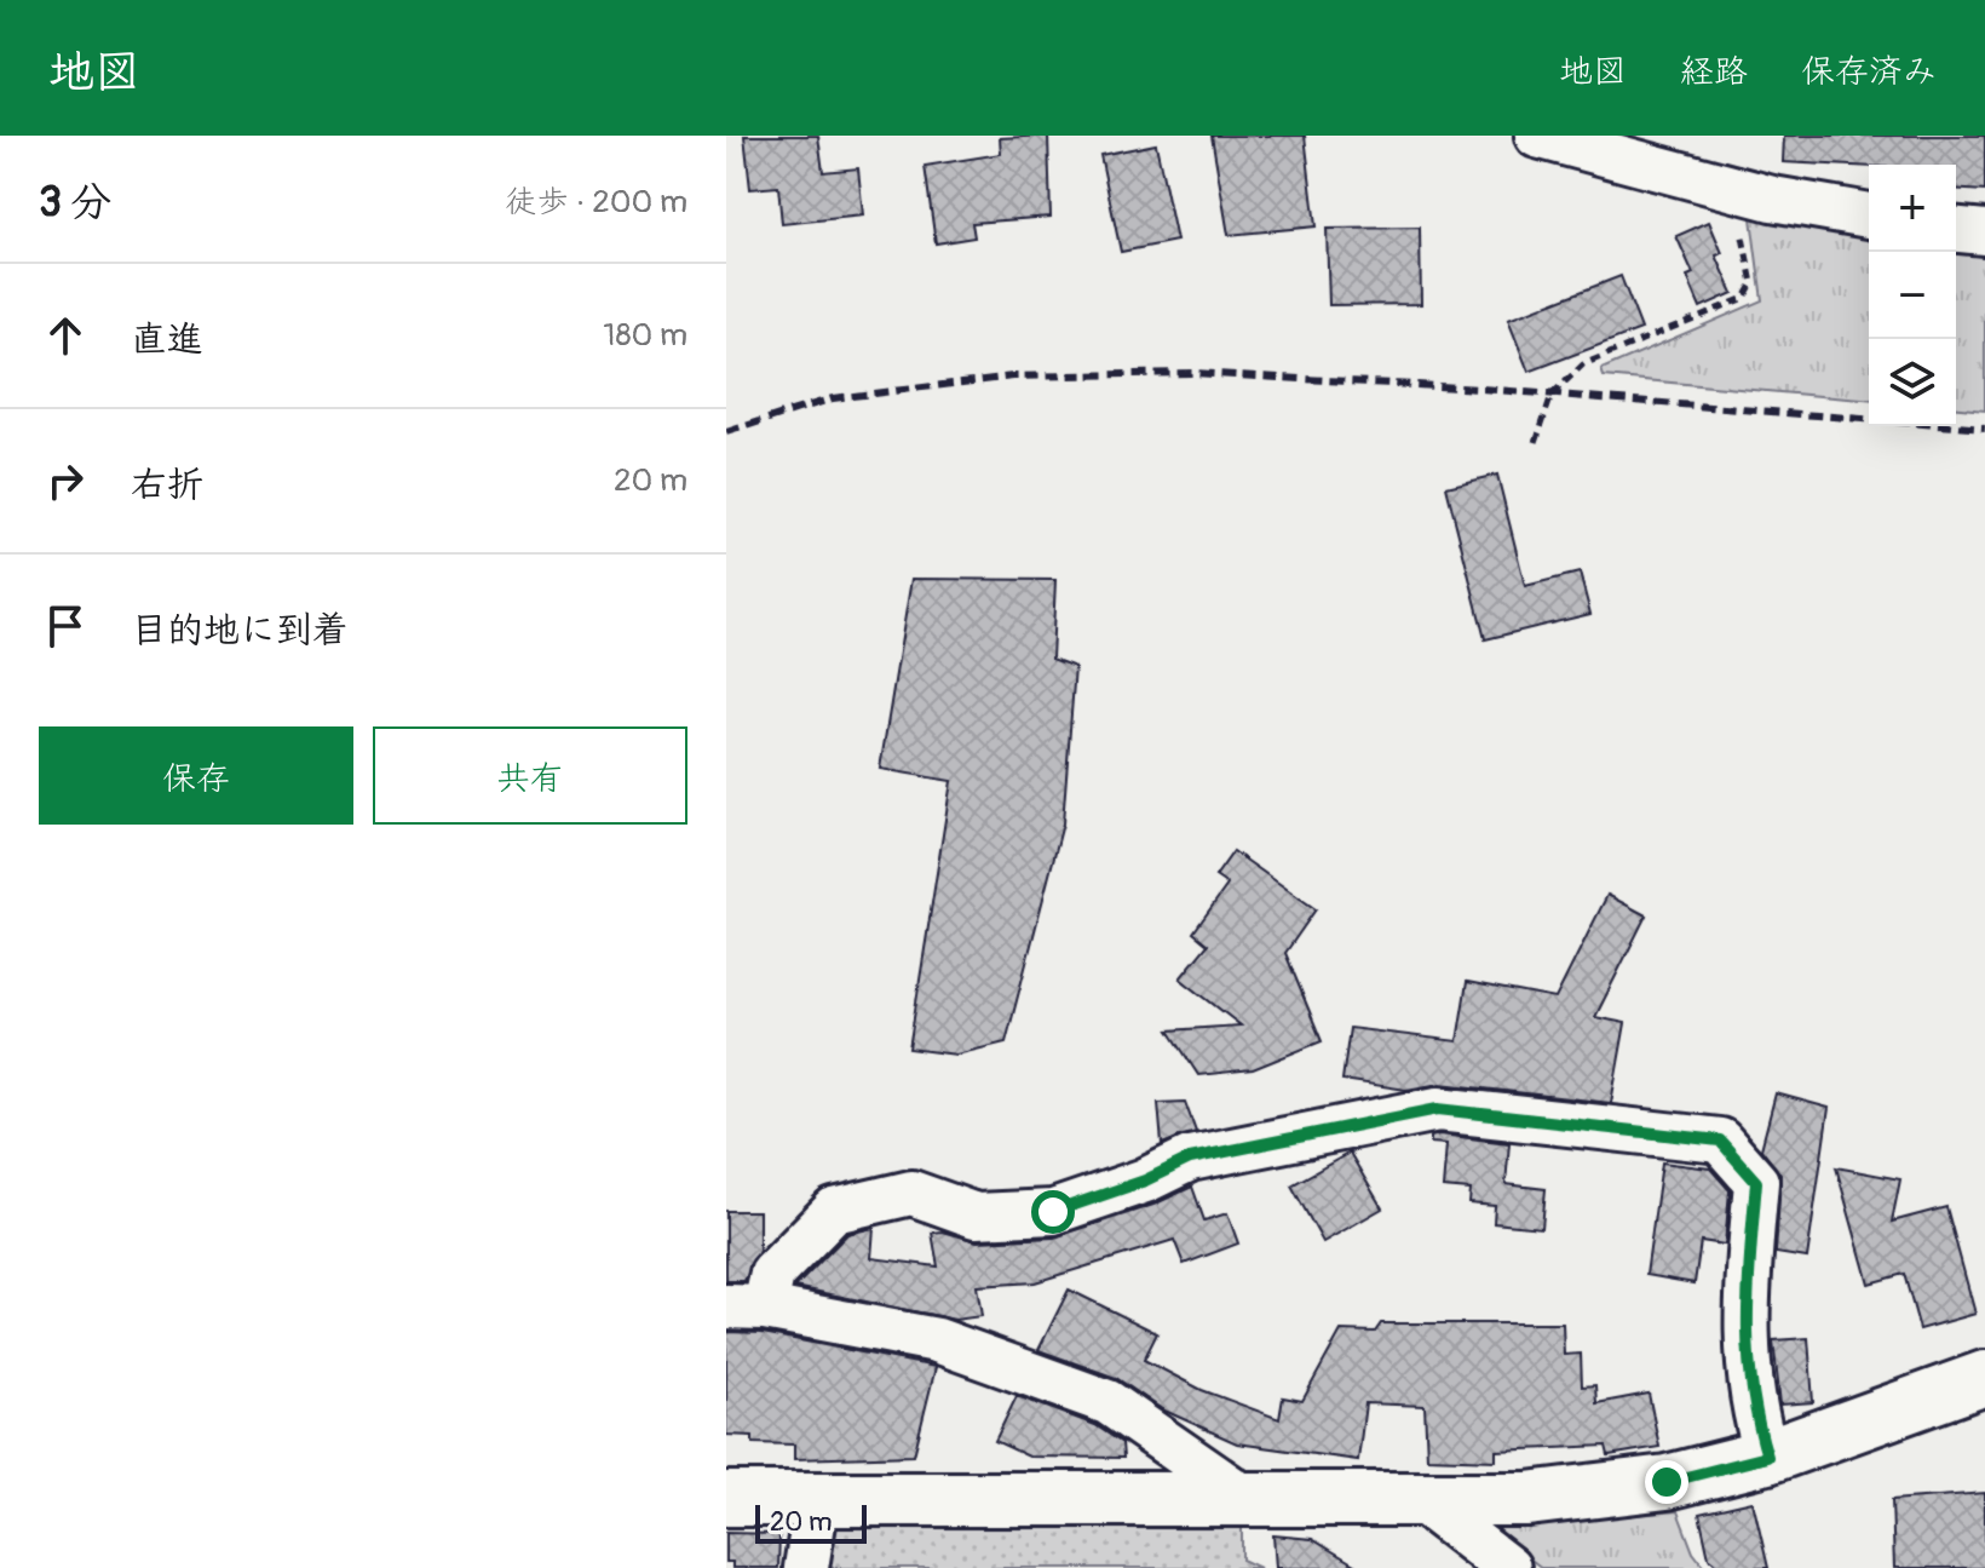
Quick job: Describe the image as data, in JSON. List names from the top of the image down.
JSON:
{
  "scale_bar": "20 m",
  "page": {
    "header": "地図",
    "nav": ["地図", "経路", "保存済み"],
    "heading": ["3 分", "徒歩 · 200 m"],
    "map_buttons": ["+", "−"],
    "list": [
      ["直進", "180 m"],
      ["右折", "20 m"],
      "目的地に到着"
    ],
    "buttons": ["保存", "共有"],
    "scale": "20 m"
  }
}
